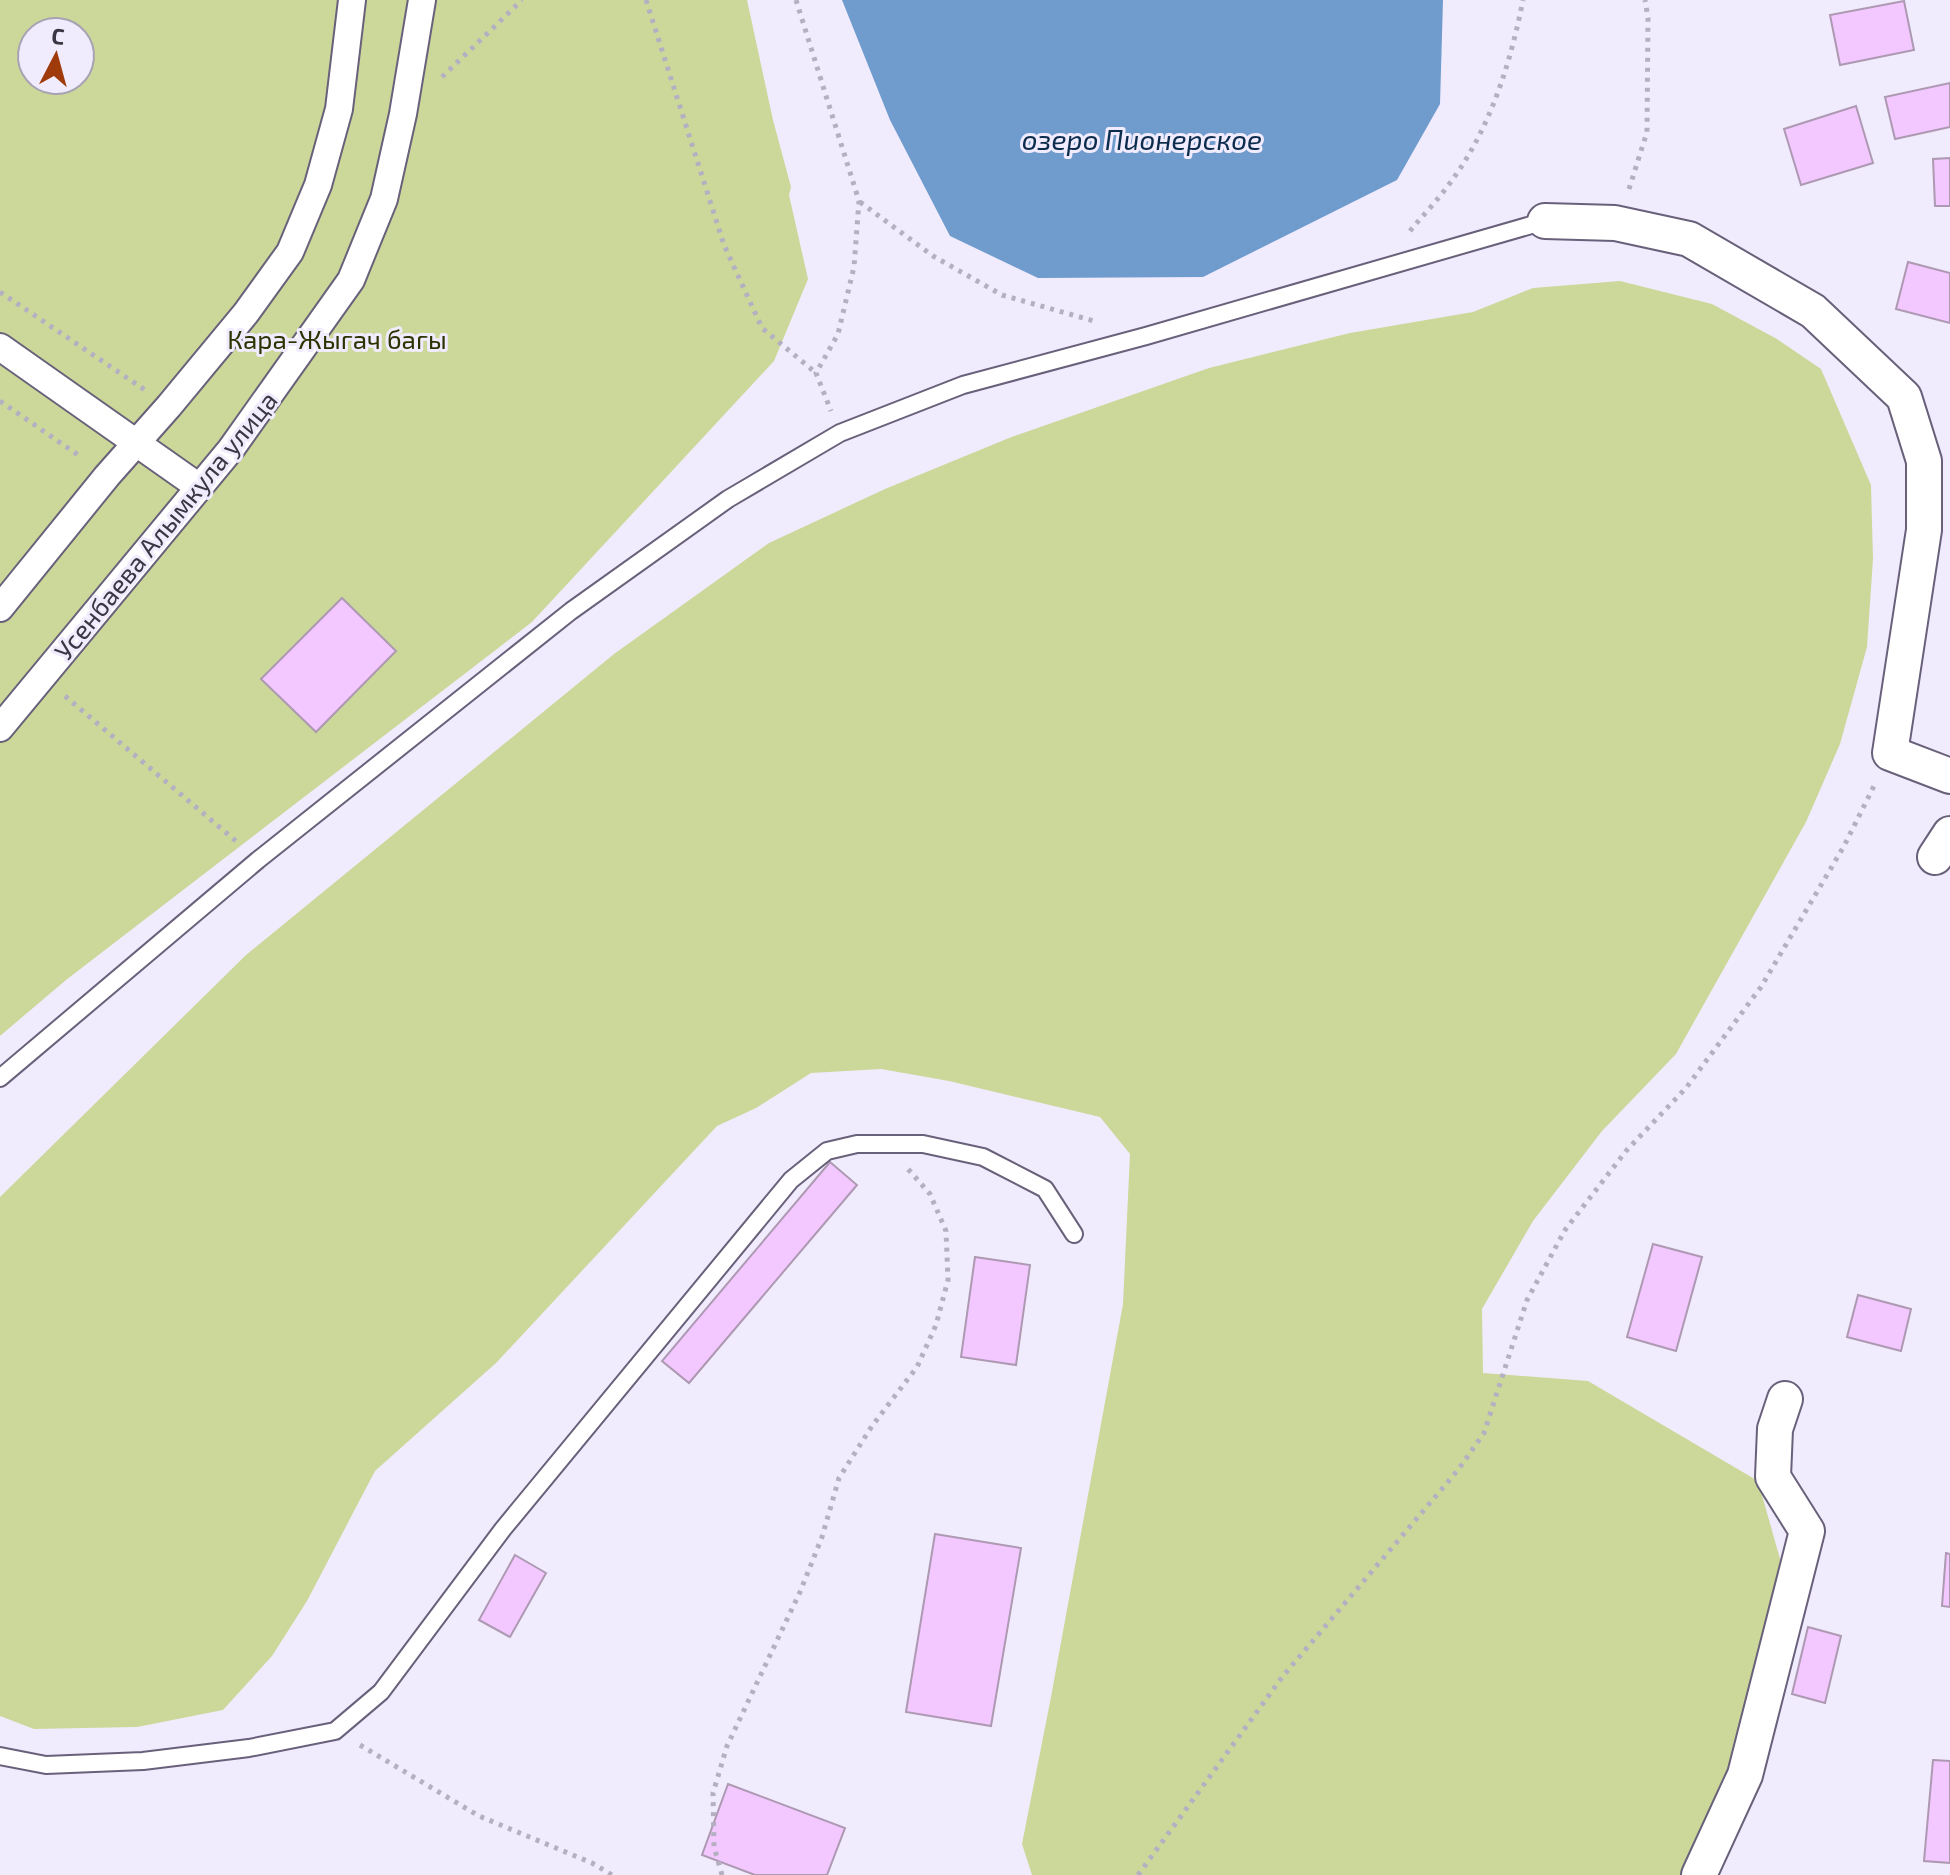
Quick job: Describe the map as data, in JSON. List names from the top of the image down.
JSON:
{
  "streets": {
    "street": ["Усенбаева Алымкула улица"]
  },
  "water": ["озеро Пионерское"],
  "parks": ["Кара-Жыгач багы"],
  "north": "top"
}
